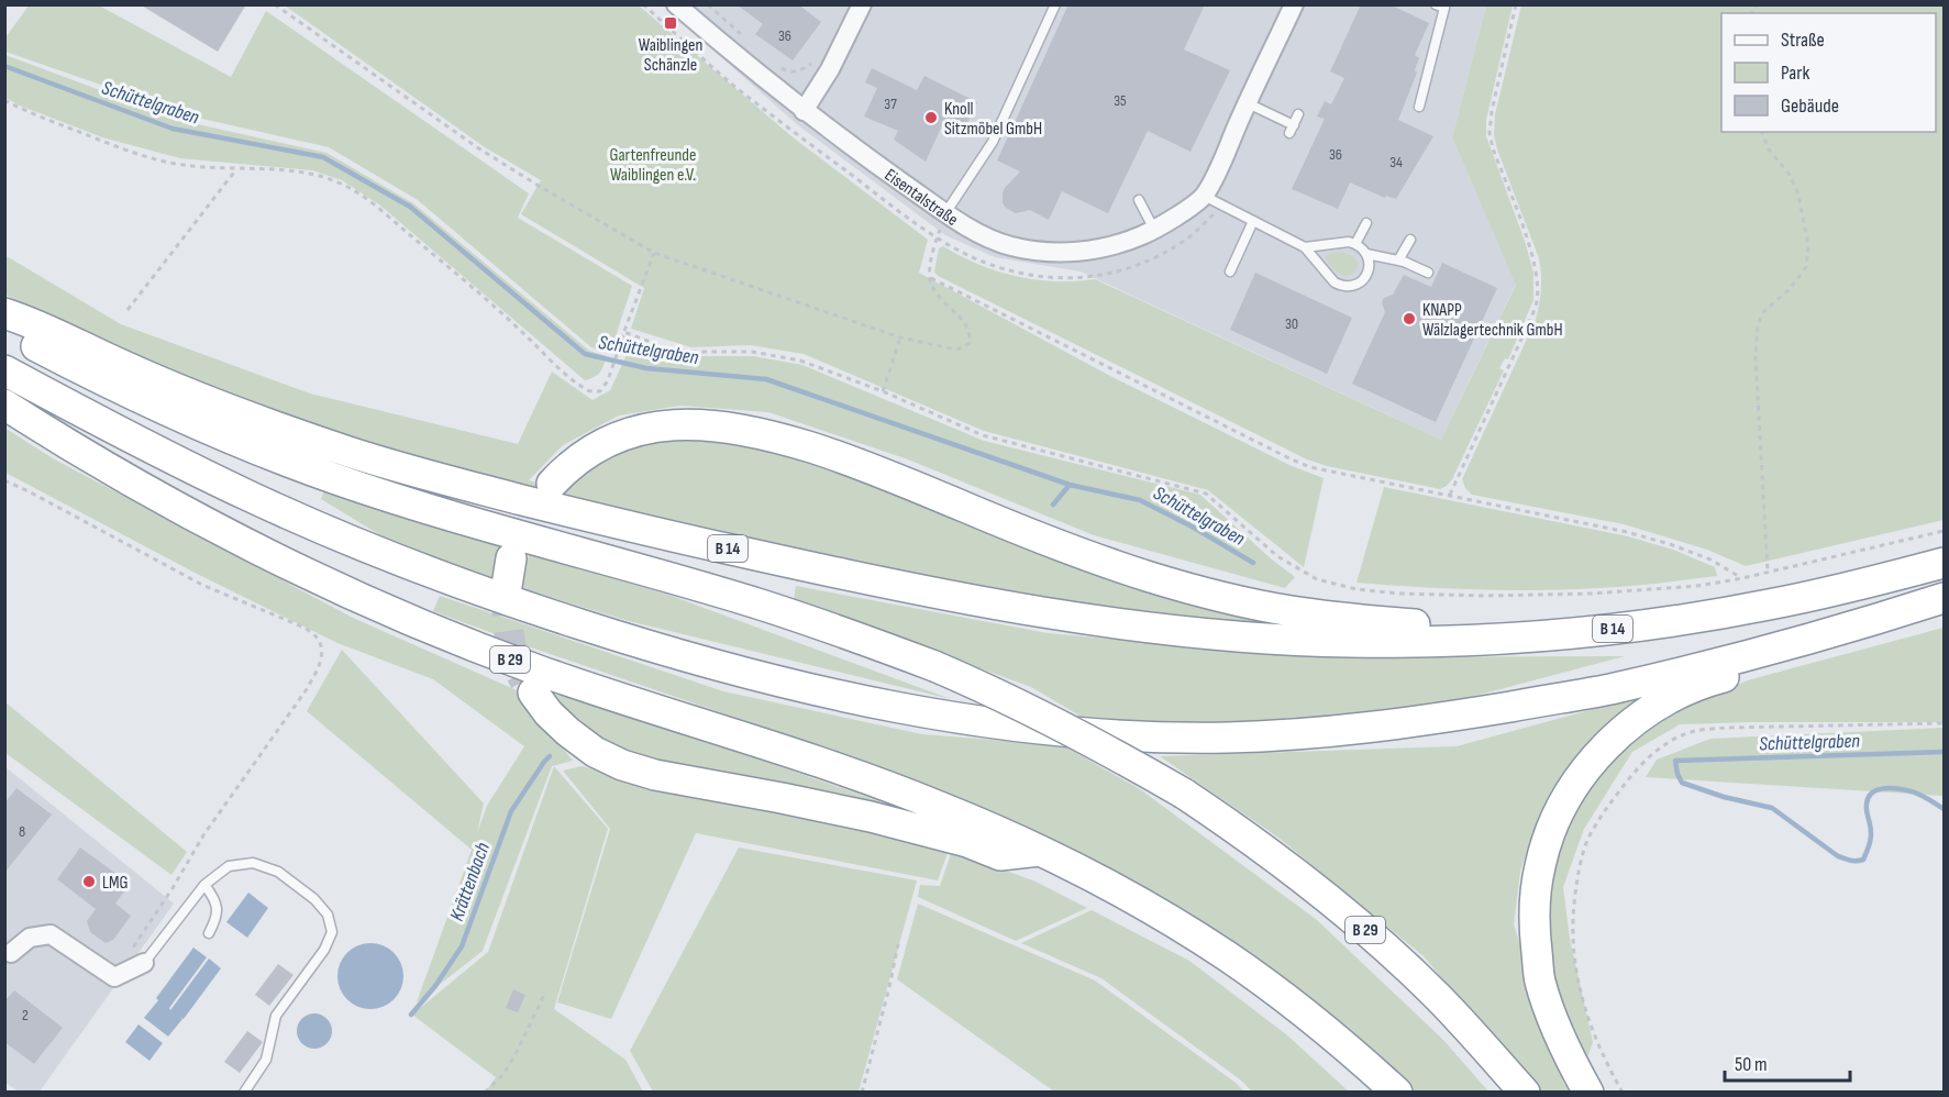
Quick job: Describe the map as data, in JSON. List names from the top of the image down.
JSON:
{
  "streets": {
    "highway": ["B 14", "B 29"],
    "street": ["Eisentalstraße"]
  },
  "water": ["Schüttelgraben", "Krättenbach"],
  "parks": ["Gartenfreunde Waiblingen e.V."],
  "places": {
    "transit": ["Waiblingen Schänzle"],
    "other": ["Knoll Sitzmöbel GmbH", "KNAPP Wälzlagertechnik GmbH", "LMG"]
  },
  "house_numbers": [
    "36",
    "35",
    "37",
    "36",
    "34",
    "30",
    "8",
    "2"
  ],
  "legend": ["Straße", "Park", "Gebäude"],
  "scale_bar": "50 m"
}
